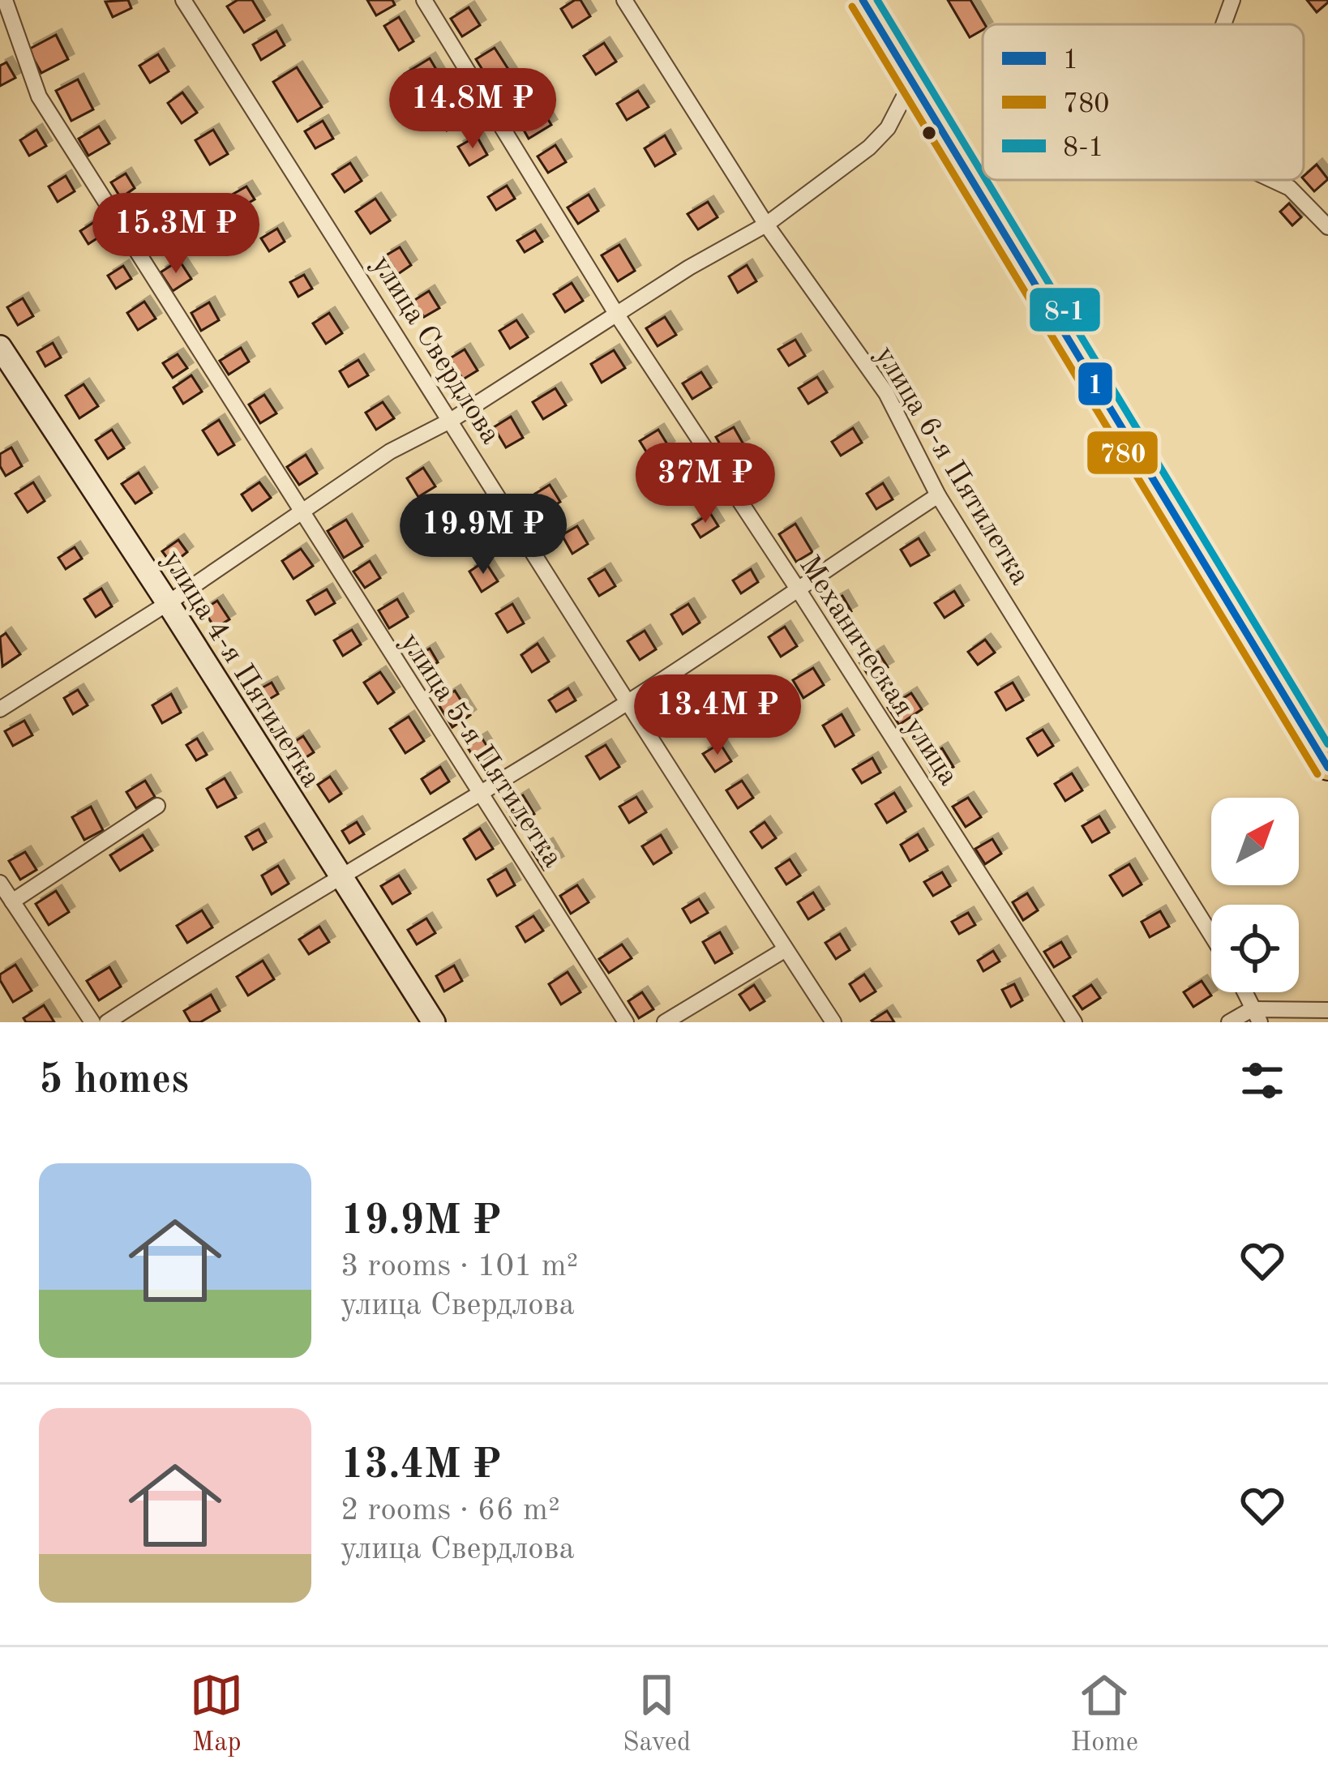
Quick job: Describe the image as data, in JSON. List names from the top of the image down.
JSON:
{
  "streets": {
    "street": [
      "улица Свердлова",
      "улица 6-я Пятилетка",
      "улица 4-я Пятилетка",
      "Механическая улица",
      "улица 5-я Пятилетка"
    ]
  },
  "lines": ["transit line 1", "transit line 8-1", "transit line 780"],
  "legend": ["1", "780", "8-1"],
  "north": "top right",
  "page": {
    "price": [
      "14.8M ₽",
      "15.3M ₽",
      "37M ₽",
      "19.9M ₽",
      "13.4M ₽"
    ],
    "heading": "5 homes",
    "list": [
      {
        "name": "19.9M ₽",
        "note": "3 rooms · 101 m² · улица Свердлова"
      },
      {
        "name": "13.4M ₽",
        "note": "2 rooms · 66 m² · улица Свердлова"
      }
    ],
    "tabs": ["Map", "Saved", "Home"]
  }
}
